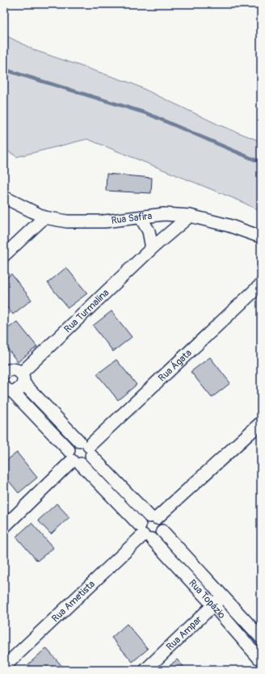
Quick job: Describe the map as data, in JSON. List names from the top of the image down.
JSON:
{
  "streets": {
    "street": [
      "Rua Safira",
      "Rua Turmalina",
      "Rua Ágata",
      "Rua Topázio",
      "Rua Ametista",
      "Rua Ampar"
    ]
  },
  "crossings": [
    ["Rua Safira", "Rua Turmalina"],
    ["Rua Turmalina", "Rua Topázio"],
    ["Rua Topázio", "Rua Ametista"],
    ["Rua Topázio", "Rua Ampar"]
  ]
}
